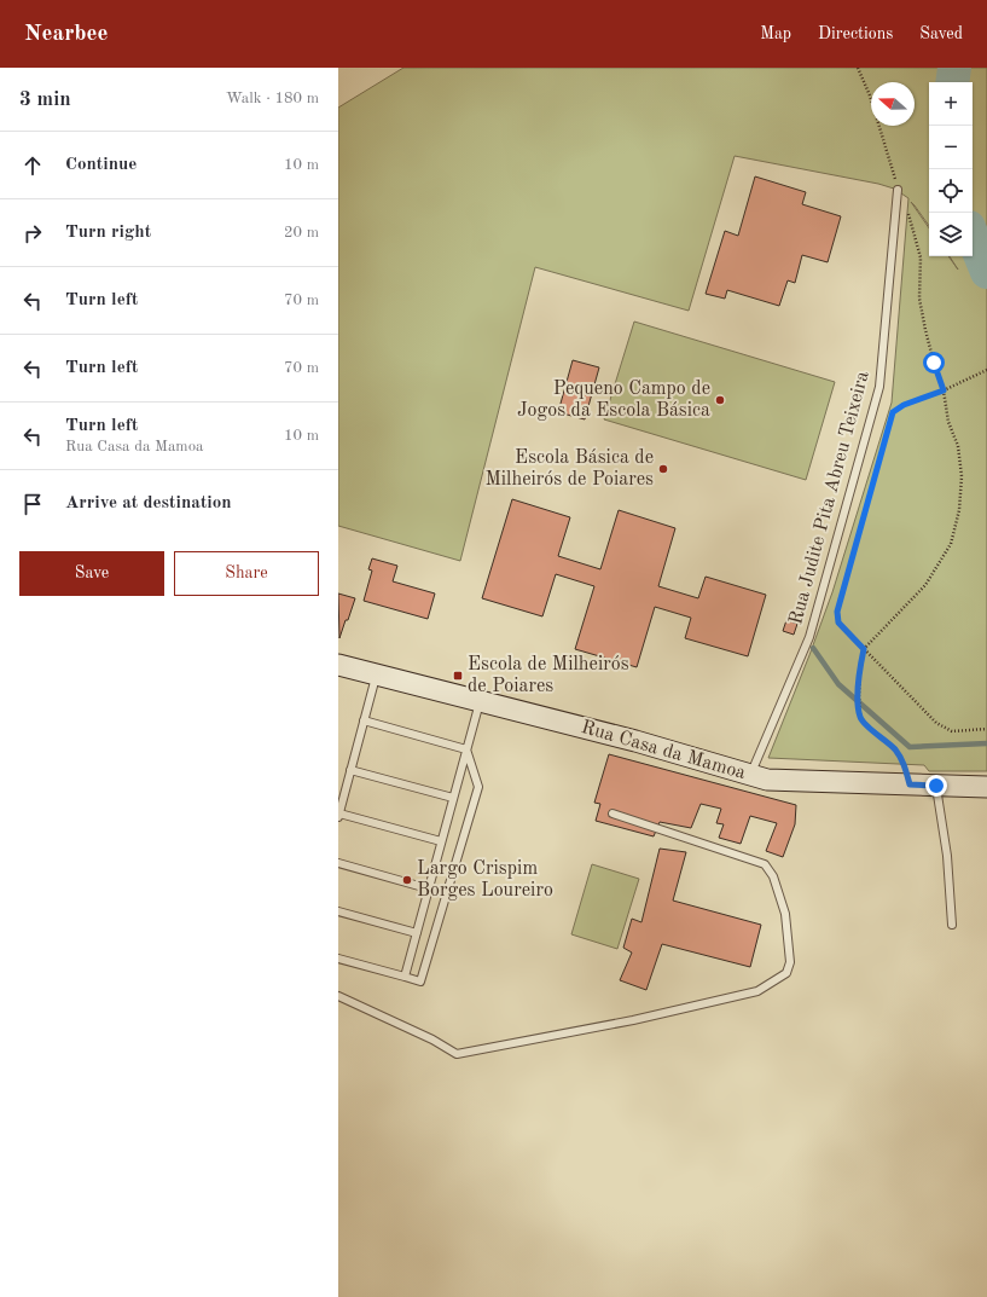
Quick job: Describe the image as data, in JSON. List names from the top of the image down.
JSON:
{
  "streets": {
    "street": ["Rua Casa da Mamoa"],
    "lane": ["Rua Judite Pita Abreu Teixeira"]
  },
  "crossings": [
    ["Rua Judite Pita Abreu Teixeira", "Rua Casa da Mamoa"]
  ],
  "places": {
    "other": ["Pequeno Campo de Jogos da Escola Básica", "Escola Básica de Milheirós de Poiares", "Largo Crispim Borges Loureiro"],
    "transit": ["Escola de Milheirós de Poiares"]
  },
  "north": "left",
  "page": {
    "header": "Nearbee",
    "nav": ["Map", "Directions", "Saved"],
    "heading": ["3 min", "Walk · 180 m"],
    "map_buttons": ["+", "−"],
    "list": [
      ["Continue", "10 m"],
      ["Turn right", "20 m"],
      ["Turn left", "70 m"],
      ["Turn left", "70 m"],
      ["Turn left", "Rua Casa da Mamoa", "10 m"],
      "Arrive at destination"
    ],
    "buttons": ["Save", "Share"]
  }
}
